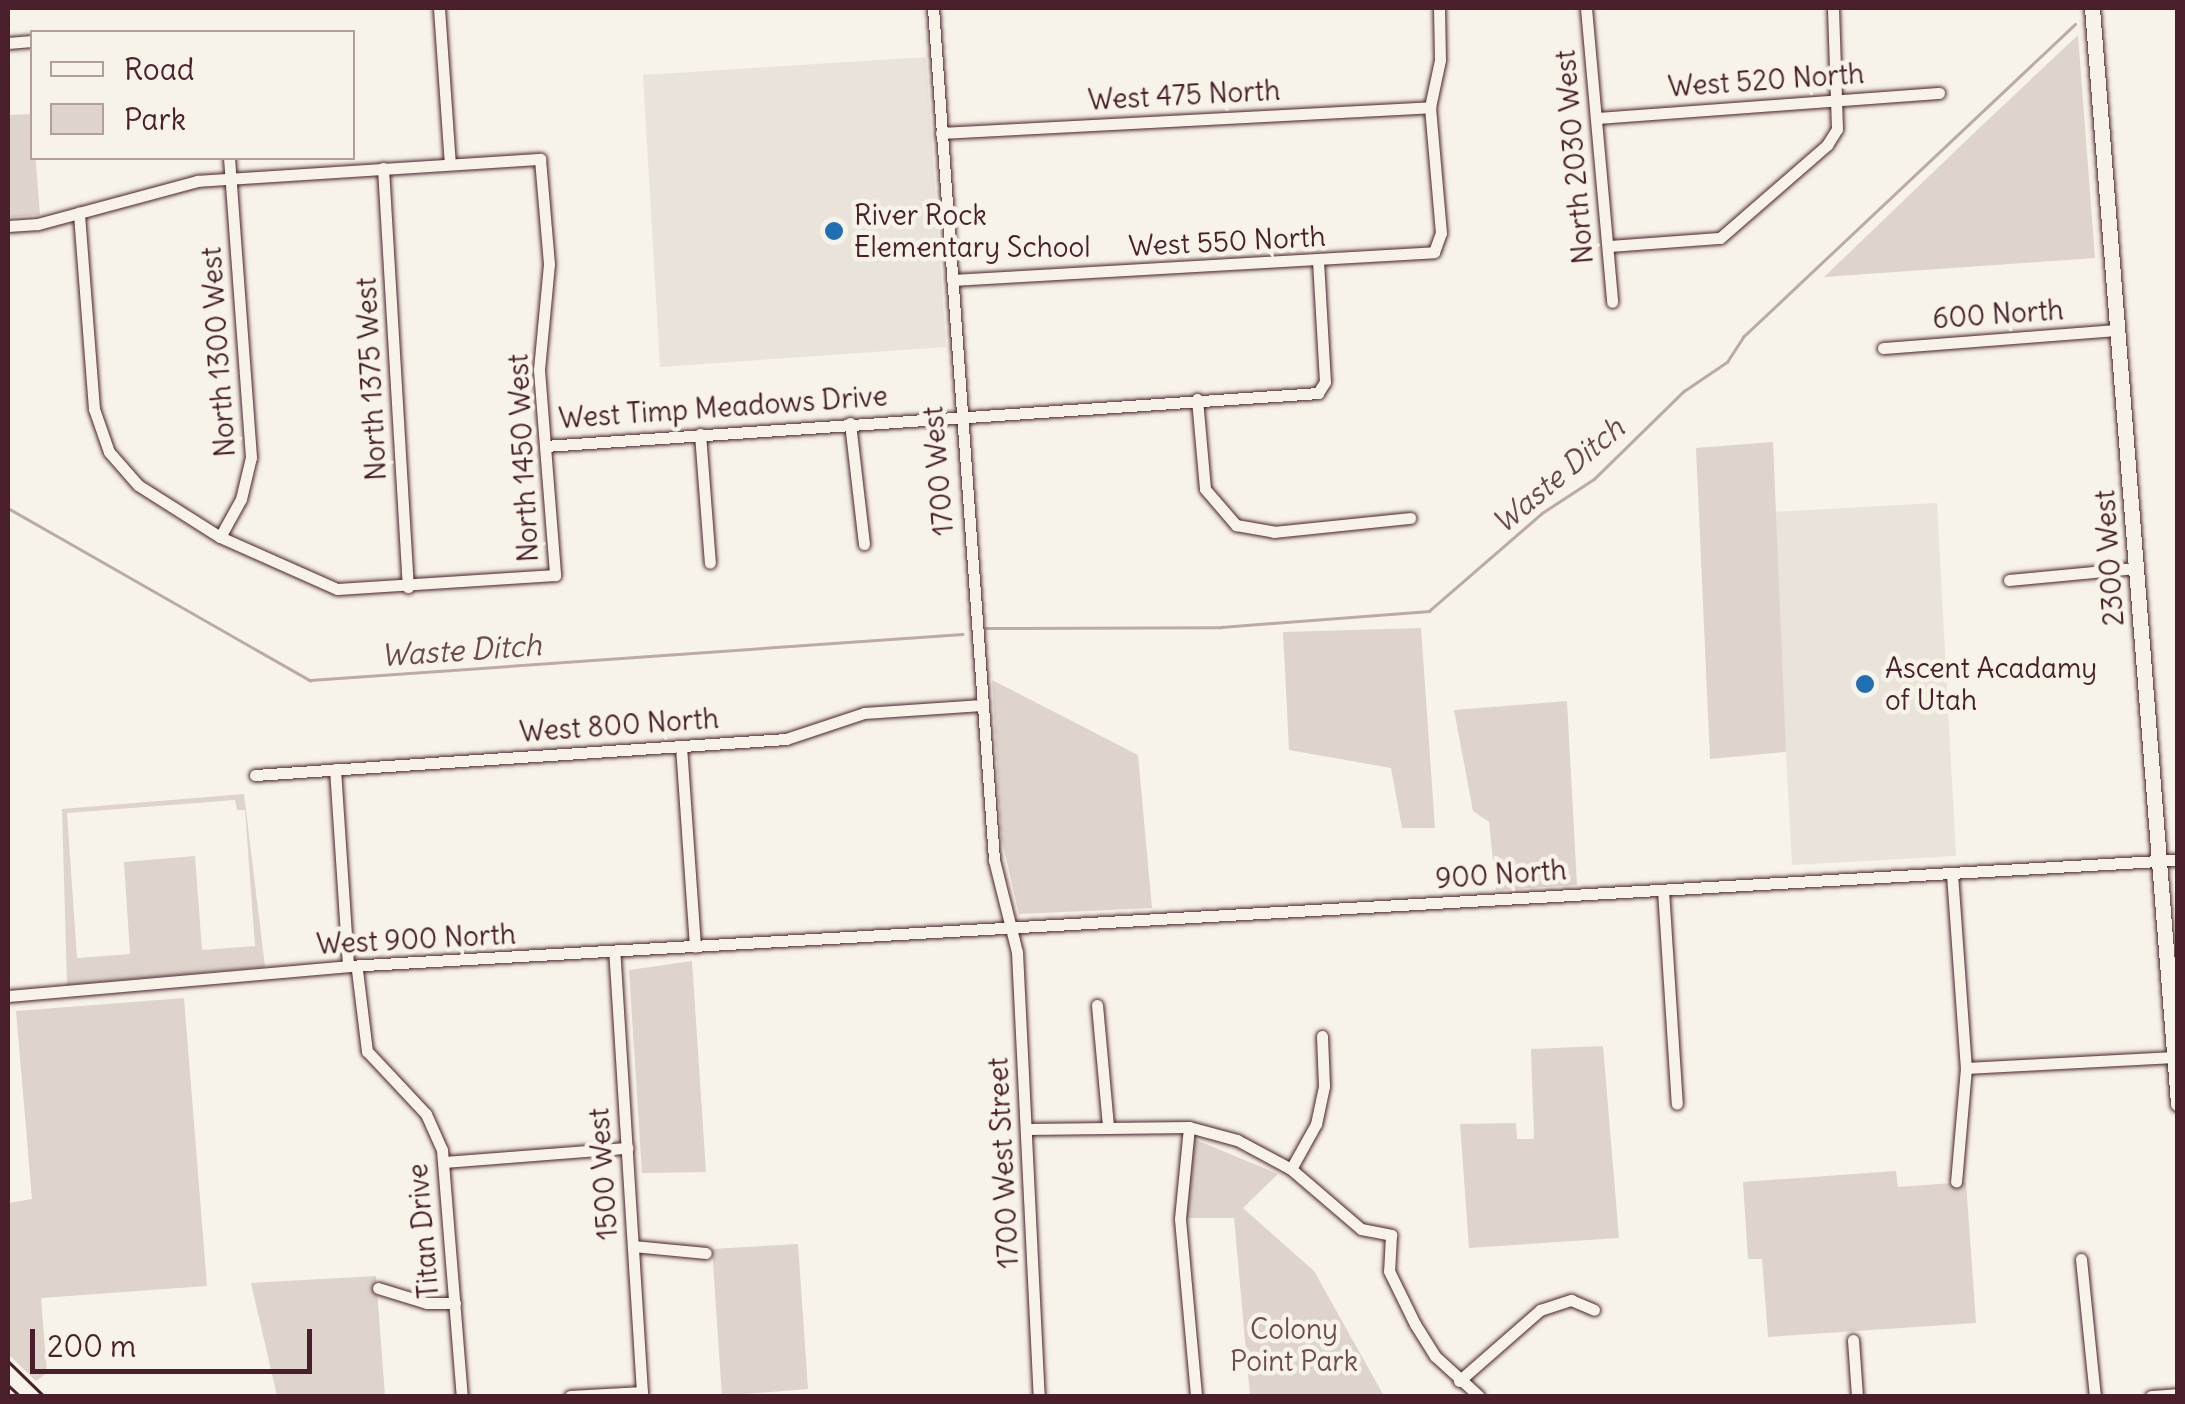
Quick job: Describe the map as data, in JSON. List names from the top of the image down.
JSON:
{
  "streets": {
    "main road": ["2300 West"],
    "street": [
      "West 520 North",
      "West 475 North",
      "North 2030 West",
      "West 550 North",
      "600 North",
      "North 1300 West",
      "North 1375 West",
      "West Timp Meadows Drive",
      "North 1450 West",
      "1700 West",
      "West 800 North",
      "900 North",
      "West 900 North",
      "1700 West Street",
      "1500 West",
      "Titan Drive"
    ]
  },
  "crossings": [
    ["West 520 North", "North 2030 West"],
    ["West 475 North", "West 550 North"],
    ["West 475 North", "1700 West"],
    ["West 550 North", "West Timp Meadows Drive"],
    ["West 550 North", "1700 West"],
    ["600 North", "2300 West"],
    ["North 1375 West", "North 1450 West"],
    ["West Timp Meadows Drive", "North 1450 West"],
    ["West Timp Meadows Drive", "1700 West"],
    ["1700 West", "West 800 North"],
    ["1700 West", "900 North"],
    ["1700 West", "1700 West Street"],
    ["2300 West", "900 North"],
    ["West 800 North", "Titan Drive"],
    ["900 North", "West 900 North"],
    ["900 North", "1700 West Street"],
    ["West 900 North", "1500 West"],
    ["West 900 North", "Titan Drive"]
  ],
  "water": ["Waste Ditch"],
  "parks": ["Colony Point Park"],
  "places": ["River Rock Elementary School", "Ascent Acadamy of Utah"],
  "legend": ["Road", "Park"],
  "scale_bar": "200 m"
}
